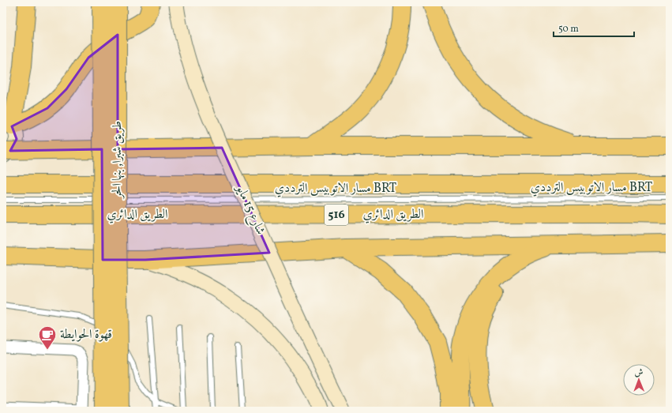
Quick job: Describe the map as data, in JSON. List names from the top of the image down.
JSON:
{
  "streets": {
    "highway": ["طريق شبرا, بنها الحر", "الطريق الدائري", "516"],
    "main road": ["شارع 15 مايو"],
    "lane": ["مسار الاتوبيس الترددي BRT"]
  },
  "places": {
    "cafe": ["قهوة الحوايطة"]
  },
  "scale_bar": "50 m",
  "north": "top"
}
